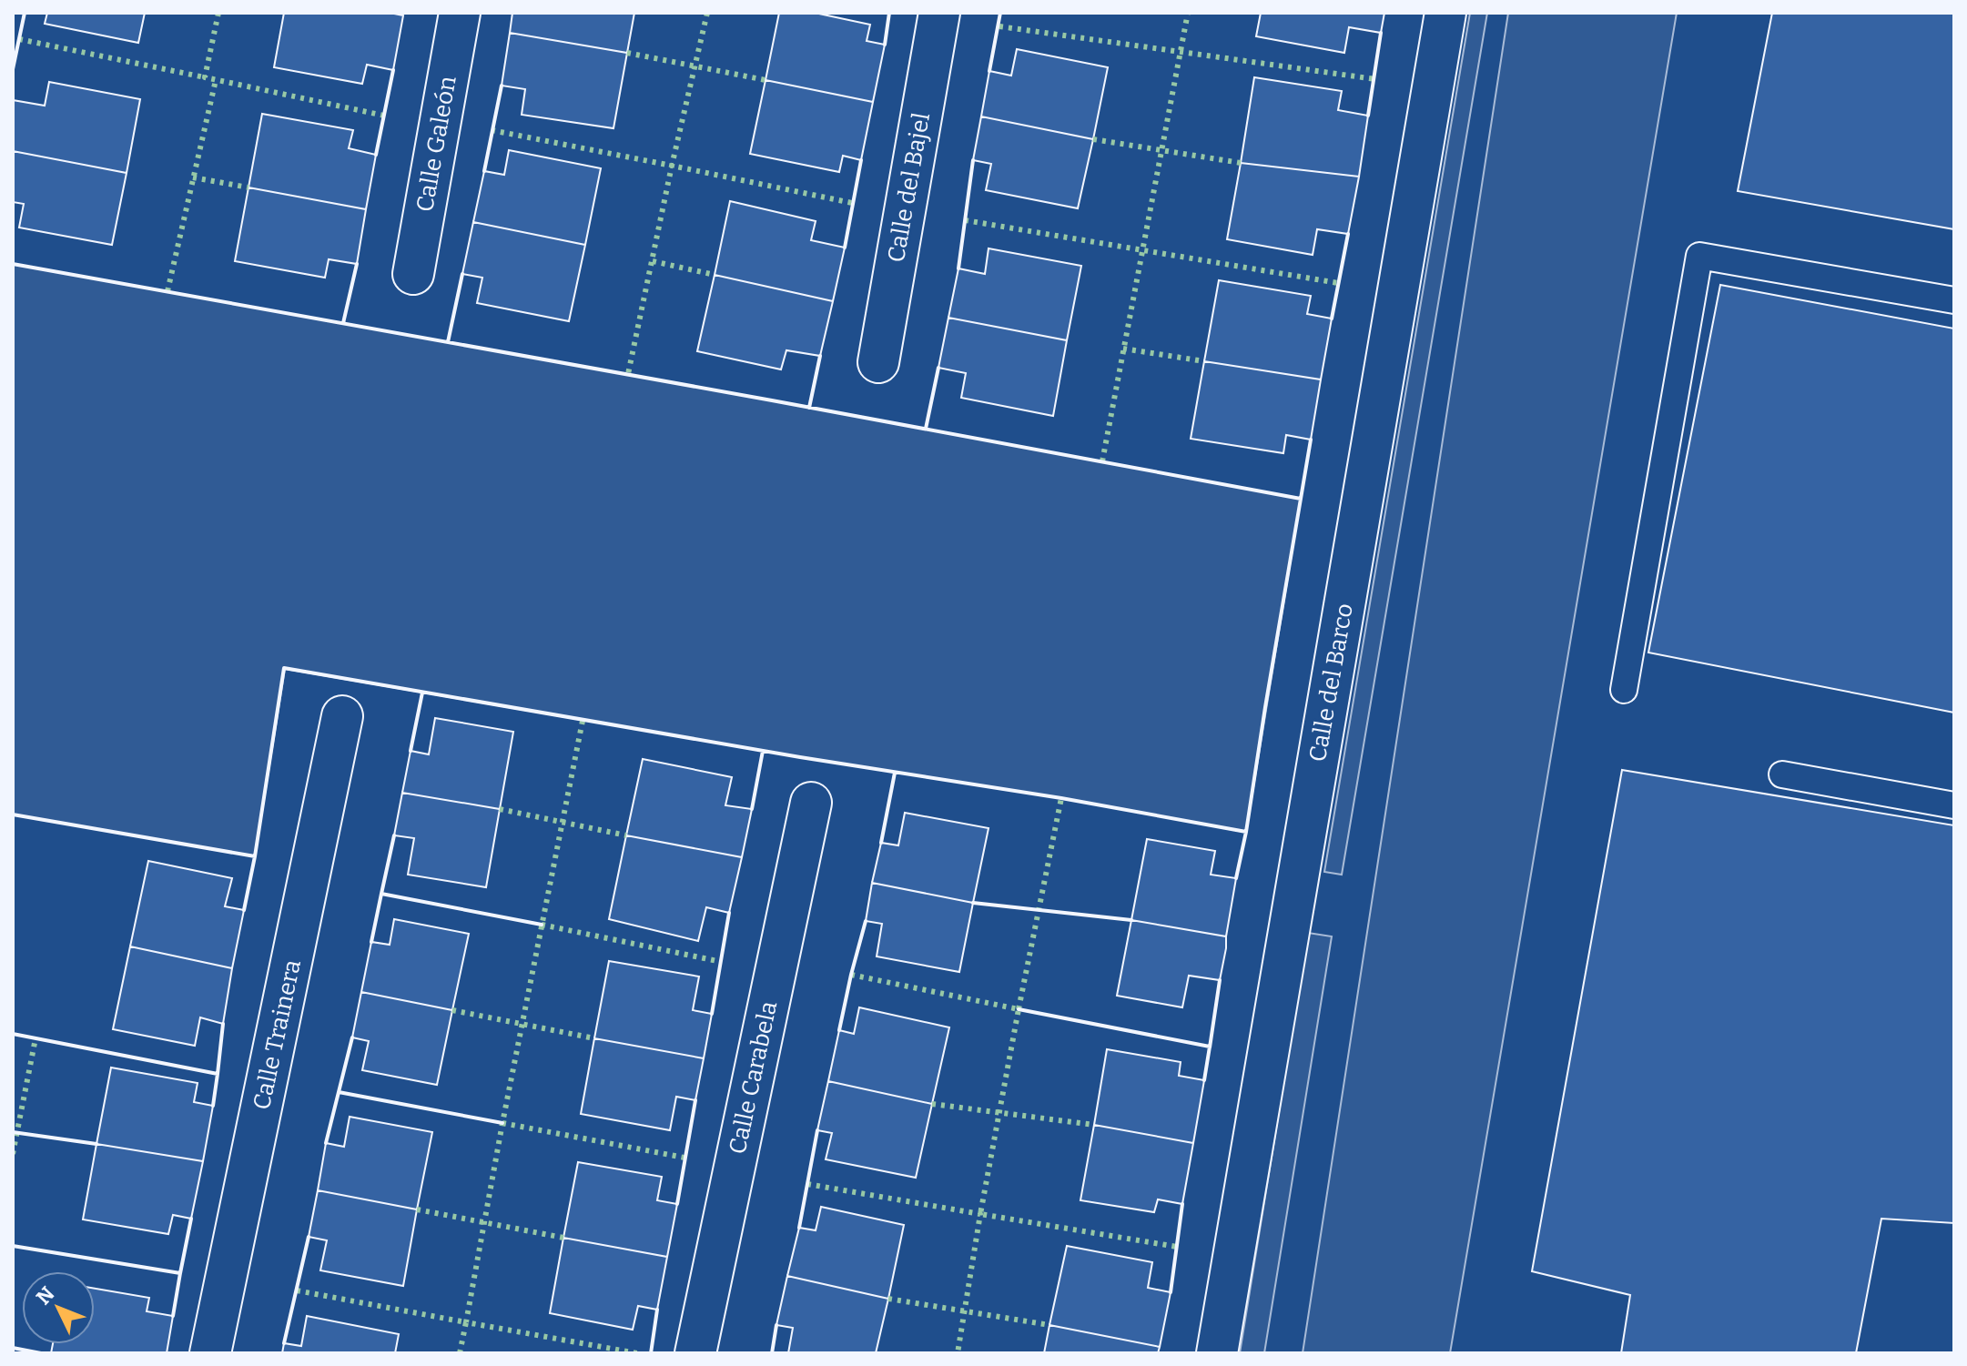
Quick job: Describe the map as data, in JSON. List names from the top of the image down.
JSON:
{
  "streets": {
    "street": [
      "Calle Galeón",
      "Calle del Bajel",
      "Calle del Barco",
      "Calle Trainera",
      "Calle Carabela"
    ]
  },
  "north": "top left"
}
